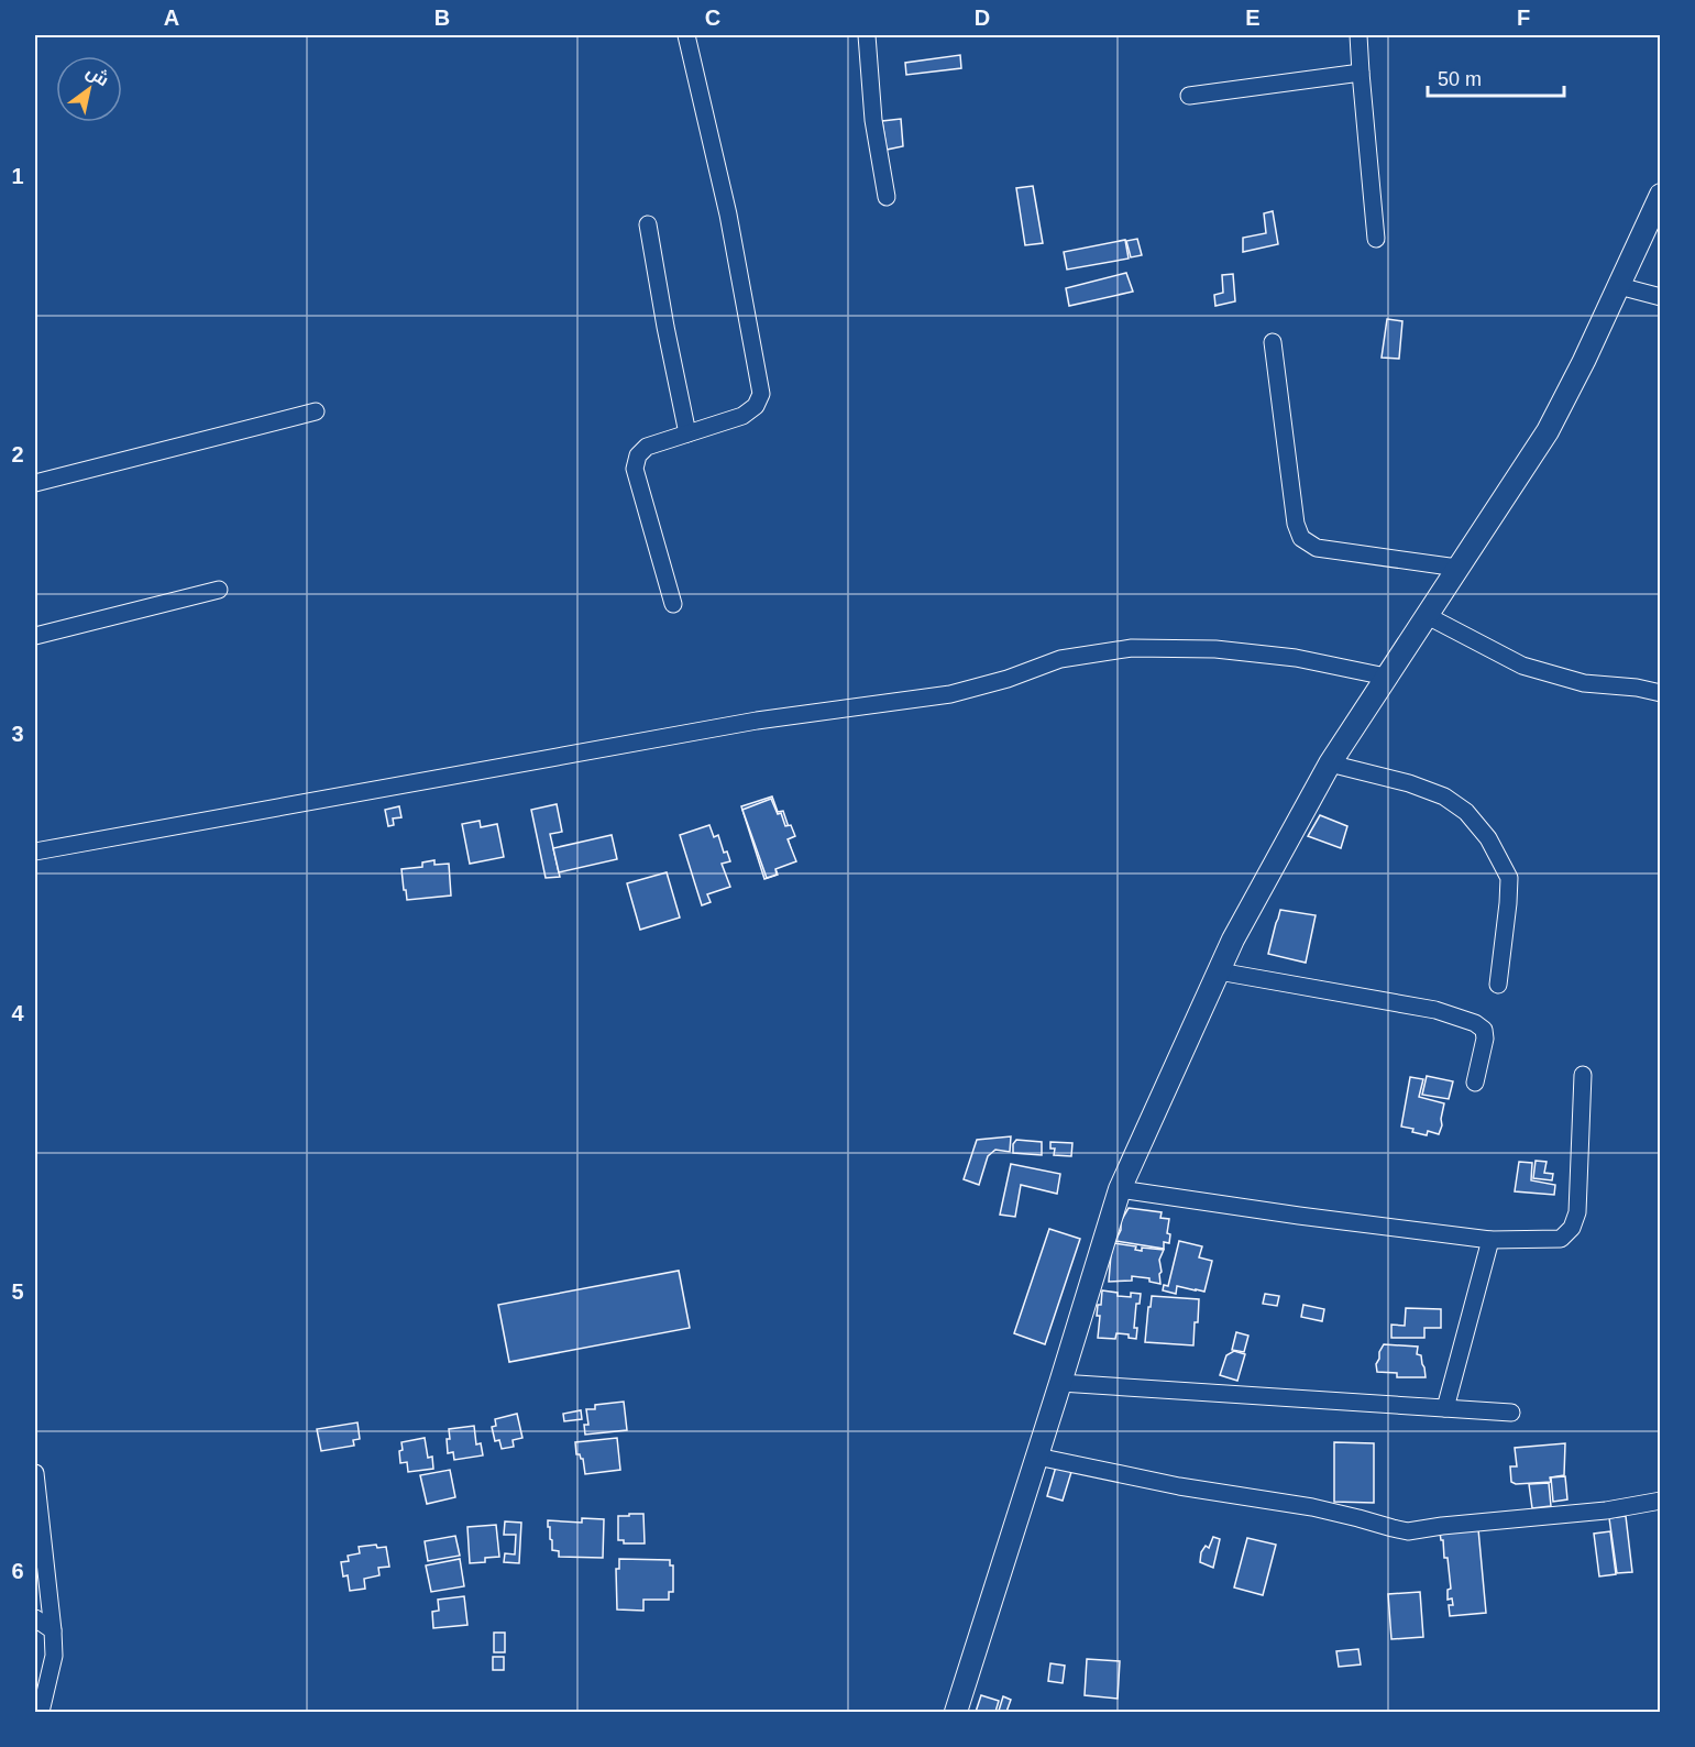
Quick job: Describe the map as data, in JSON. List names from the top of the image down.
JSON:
{
  "scale_bar": "50 m",
  "north": "top right",
  "grid": {
    "columns": [
      "A",
      "B",
      "C",
      "D",
      "E",
      "F"
    ],
    "rows": [
      "1",
      "2",
      "3",
      "4",
      "5",
      "6"
    ]
  }
}
